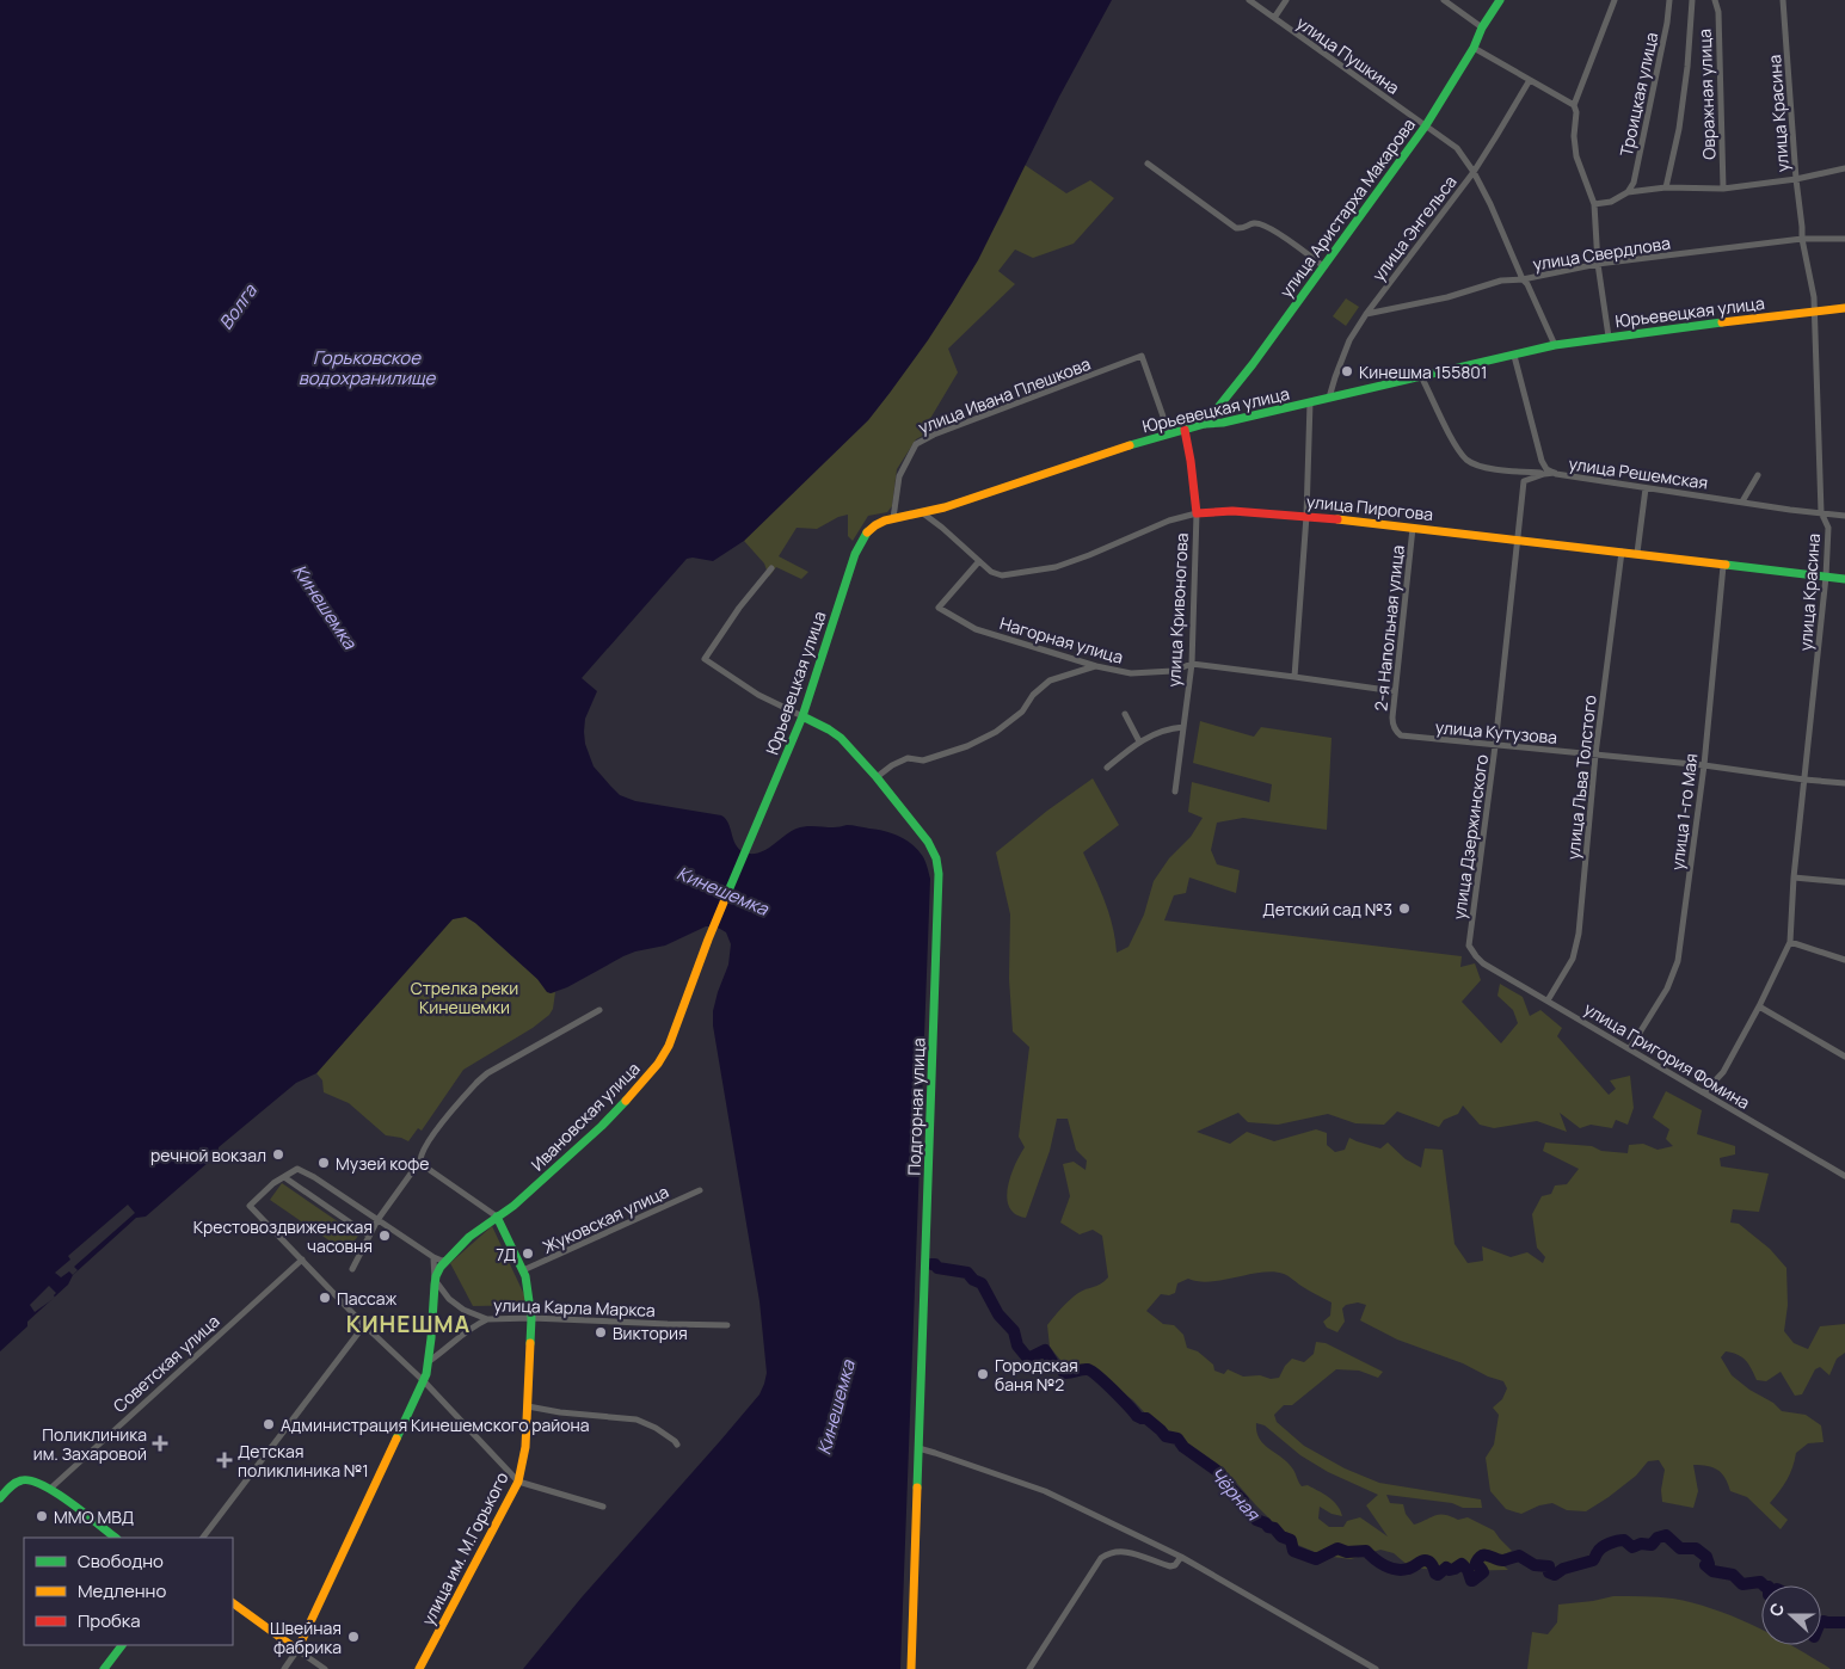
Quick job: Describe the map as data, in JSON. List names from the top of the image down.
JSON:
{
  "streets": {
    "street": [
      "улица Пушкина",
      "Троицкая улица",
      "Овражная улица",
      "улица Красина",
      "улица Аристарха Макарова",
      "улица Энгельса",
      "улица Свердлова",
      "Юрьевецкая улица",
      "улица Ивана Плешкова",
      "улица Решемская",
      "улица Пирогова",
      "улица Кривоногова",
      "2-я Напольная улица",
      "Нагорная улица",
      "улица Кутузова",
      "улица Льва Толстого",
      "улица 1-го Мая",
      "улица Дзержинского",
      "улица Григория Фомина",
      "Подгорная улица",
      "Ивановская улица",
      "Жуковская улица",
      "улица Карла Маркса",
      "Советская улица",
      "улица им. М.Горького"
    ]
  },
  "crossings": [
    ["улица Пушкина", "улица Аристарха Макарова"],
    ["улица Пушкина", "улица Энгельса"],
    ["улица Пушкина", "улица Свердлова"],
    ["улица Пушкина", "Юрьевецкая улица"],
    ["улица Красина", "улица Свердлова"],
    ["улица Красина", "Юрьевецкая улица"],
    ["улица Красина", "улица Решемская"],
    ["улица Красина", "улица Пирогова"],
    ["улица Красина", "улица Кутузова"],
    ["улица Красина", "улица Григория Фомина"],
    ["улица Аристарха Макарова", "Юрьевецкая улица"],
    ["улица Энгельса", "улица Свердлова"],
    ["улица Энгельса", "Юрьевецкая улица"],
    ["Юрьевецкая улица", "улица Ивана Плешкова"],
    ["Юрьевецкая улица", "улица Решемская"],
    ["Юрьевецкая улица", "улица Пирогова"],
    ["Юрьевецкая улица", "улица Кривоногова"],
    ["Юрьевецкая улица", "Подгорная улица"],
    ["Юрьевецкая улица", "Ивановская улица"],
    ["улица Пирогова", "улица Кривоногова"],
    ["улица Пирогова", "2-я Напольная улица"],
    ["улица Пирогова", "Нагорная улица"],
    ["улица Пирогова", "улица Льва Толстого"],
    ["улица Пирогова", "улица 1-го Мая"],
    ["улица Пирогова", "улица Дзержинского"],
    ["улица Кривоногова", "Нагорная улица"],
    ["2-я Напольная улица", "Нагорная улица"],
    ["2-я Напольная улица", "улица Кутузова"],
    ["улица Кутузова", "улица Льва Толстого"],
    ["улица Кутузова", "улица 1-го Мая"],
    ["улица Кутузова", "улица Дзержинского"],
    ["улица Льва Толстого", "улица Григория Фомина"],
    ["улица 1-го Мая", "улица Григория Фомина"],
    ["улица Дзержинского", "улица Григория Фомина"],
    ["Ивановская улица", "улица Карла Маркса"],
    ["Ивановская улица", "улица им. М.Горького"],
    ["Жуковская улица", "улица им. М.Горького"],
    ["улица Карла Маркса", "улица им. М.Горького"]
  ],
  "districts": ["КИНЕШМА"],
  "water": [
    "Волга",
    "Горьковское водохранилище",
    "Кинешемка",
    "Чёрная"
  ],
  "parks": ["Стрелка реки Кинешемки"],
  "places": {
    "other": [
      "Кинешма 155801",
      "Детский сад №3",
      "речной вокзал",
      "Музей кофе",
      "Крестовоздвиженская часовня",
      "7Д",
      "Пассаж",
      "Виктория",
      "Городская баня №2",
      "Администрация Кинешемского района",
      "ММО МВД",
      "Швейная фабрика"
    ],
    "health": ["Поликлиника им. Захаровой", "Детская поликлиника №1"]
  },
  "legend": ["Свободно", "Медленно", "Пробка"],
  "north": "left"
}
